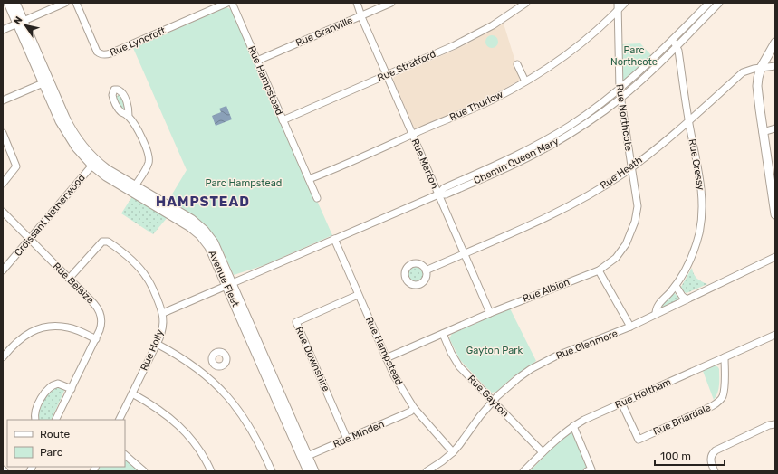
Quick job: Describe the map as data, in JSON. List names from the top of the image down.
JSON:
{
  "streets": {
    "main road": ["Avenue Fleet"],
    "street": [
      "Rue Granville",
      "Rue Lyncroft",
      "Rue Stratford",
      "Rue Hampstead",
      "Rue Thurlow",
      "Rue Northcote",
      "Chemin Queen Mary",
      "Rue Merton",
      "Rue Cressy",
      "Rue Heath",
      "Croissant Netherwood",
      "Rue Belsize",
      "Rue Albion",
      "Rue Glenmore",
      "Rue Holly",
      "Rue Downshire",
      "Rue Holtham",
      "Rue Gayton",
      "Rue Briardale",
      "Rue Minden"
    ]
  },
  "crossings": [
    ["Rue Granville", "Rue Hampstead"],
    ["Rue Granville", "Rue Merton"],
    ["Rue Stratford", "Rue Hampstead"],
    ["Rue Stratford", "Rue Merton"],
    ["Rue Hampstead", "Rue Thurlow"],
    ["Rue Hampstead", "Chemin Queen Mary"],
    ["Rue Hampstead", "Rue Albion"],
    ["Rue Hampstead", "Rue Glenmore"],
    ["Rue Hampstead", "Rue Downshire"],
    ["Rue Hampstead", "Rue Minden"],
    ["Rue Thurlow", "Rue Northcote"],
    ["Rue Thurlow", "Rue Merton"],
    ["Rue Northcote", "Chemin Queen Mary"],
    ["Rue Northcote", "Rue Heath"],
    ["Rue Northcote", "Rue Albion"],
    ["Chemin Queen Mary", "Rue Merton"],
    ["Chemin Queen Mary", "Rue Cressy"],
    ["Chemin Queen Mary", "Avenue Fleet"],
    ["Chemin Queen Mary", "Rue Holly"],
    ["Rue Merton", "Rue Heath"],
    ["Rue Merton", "Rue Albion"],
    ["Rue Cressy", "Rue Heath"],
    ["Rue Cressy", "Rue Glenmore"],
    ["Rue Heath", "Rue Albion"],
    ["Croissant Netherwood", "Avenue Fleet"],
    ["Croissant Netherwood", "Rue Belsize"],
    ["Avenue Fleet", "Rue Minden"],
    ["Rue Belsize", "Rue Holly"],
    ["Rue Albion", "Rue Gayton"],
    ["Rue Glenmore", "Rue Gayton"],
    ["Rue Downshire", "Rue Minden"],
    ["Rue Holtham", "Rue Gayton"],
    ["Rue Holtham", "Rue Briardale"]
  ],
  "districts": ["HAMPSTEAD"],
  "parks": ["Parc Northcote", "Parc Hampstead", "Gayton Park"],
  "legend": ["Route", "Parc"],
  "scale_bar": "100 m",
  "north": "top left"
}
